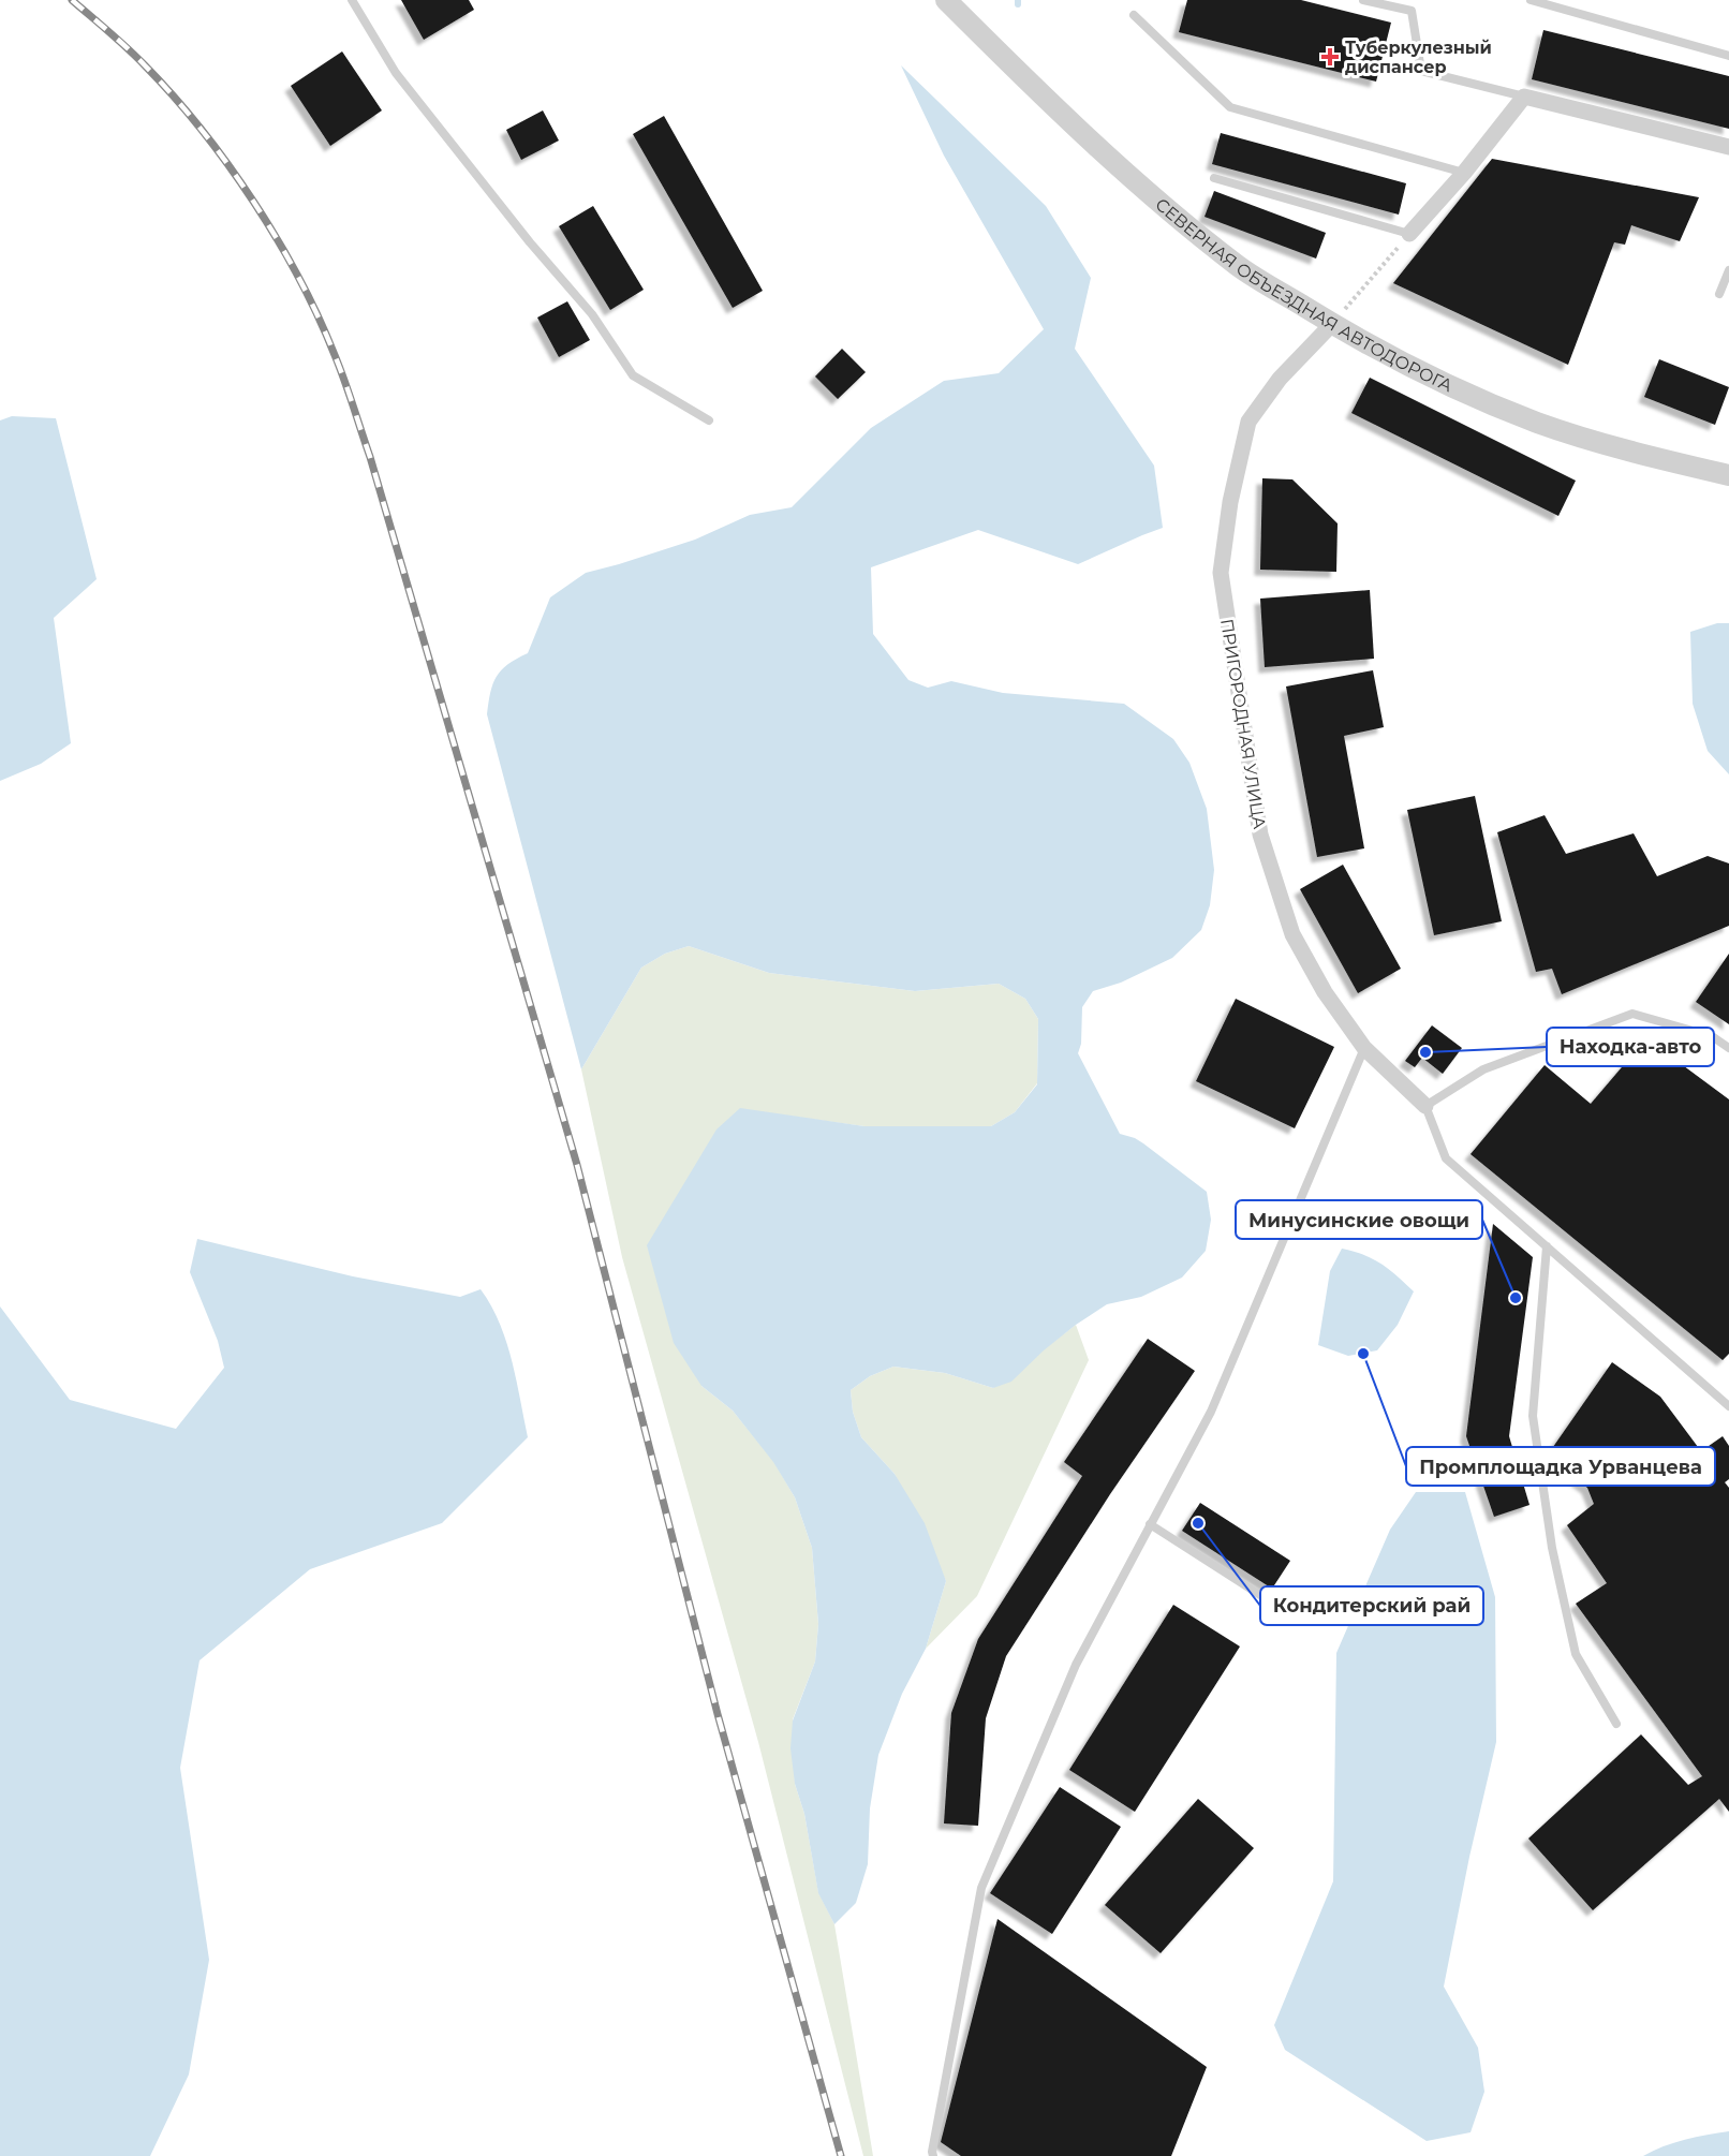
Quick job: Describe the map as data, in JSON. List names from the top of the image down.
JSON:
{
  "streets": {
    "street": ["СЕВЕРНАЯ ОБЪЕЗДНАЯ АВТОДОРОГА", "ПРИГОРОДНАЯ УЛИЦА"]
  },
  "crossings": [
    ["СЕВЕРНАЯ ОБЪЕЗДНАЯ АВТОДОРОГА", "ПРИГОРОДНАЯ УЛИЦА"]
  ],
  "places": {
    "health": ["Туберкулезный диспансер"],
    "other": [
      "Находка-авто",
      "Минусинские овощи",
      "Промплощадка Урванцева",
      "Кондитерский рай"
    ]
  }
}
